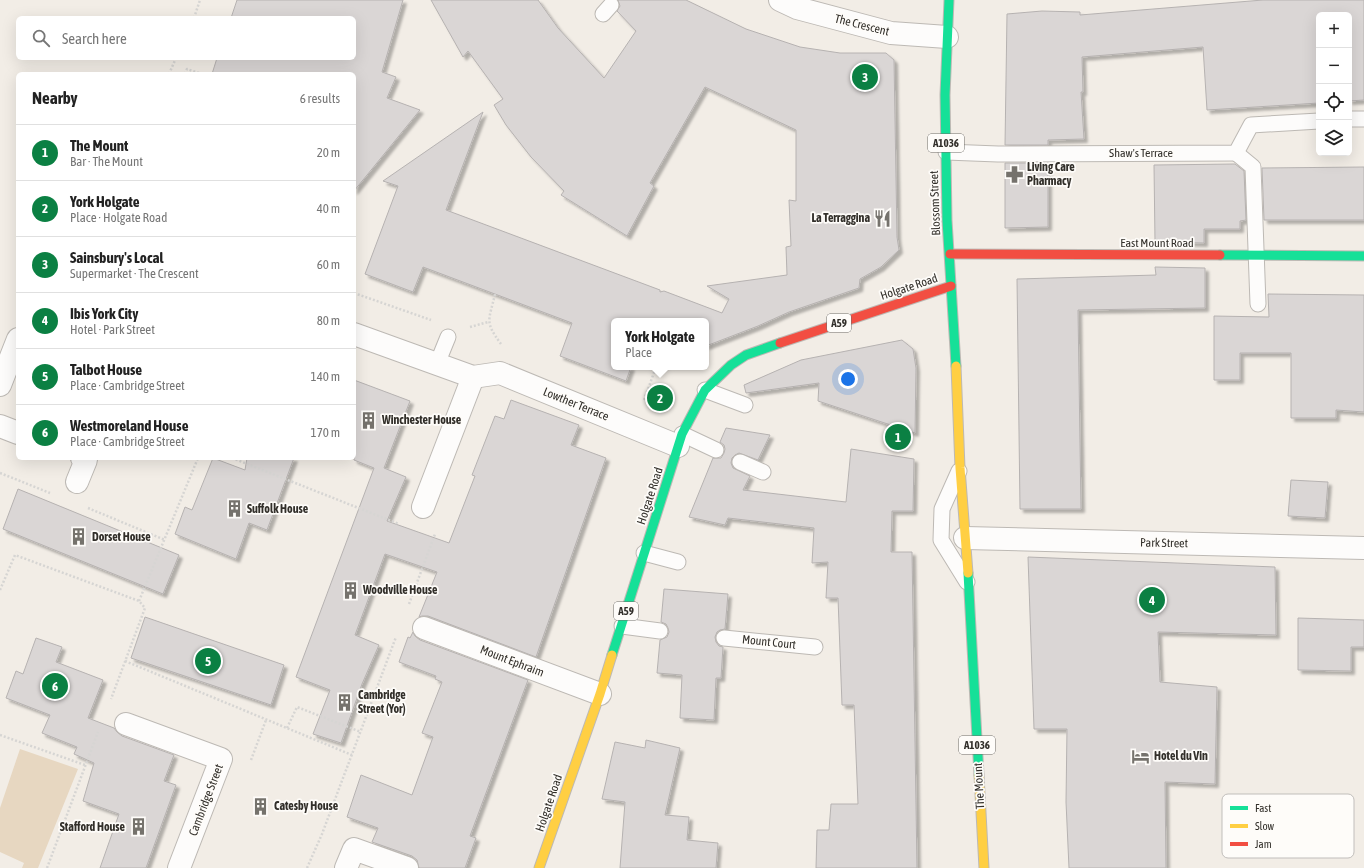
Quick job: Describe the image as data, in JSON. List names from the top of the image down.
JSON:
{
  "streets": {
    "main road": [
      "A1036",
      "Blossom Street",
      "East Mount Road",
      "Holgate Road",
      "A59",
      "The Mount"
    ],
    "street": [
      "The Crescent",
      "Lowther Terrace",
      "Park Street",
      "Mount Ephraim",
      "Cambridge Street"
    ],
    "lane": ["Shaw's Terrace", "Mount Court"]
  },
  "crossings": [
    ["The Crescent", "Blossom Street"],
    ["Shaw's Terrace", "Blossom Street"],
    ["Blossom Street", "East Mount Road"],
    ["Blossom Street", "Holgate Road"],
    ["Blossom Street", "The Mount"],
    ["Holgate Road", "Lowther Terrace"],
    ["Holgate Road", "Mount Ephraim"],
    ["Holgate Road", "The Mount"],
    ["Park Street", "The Mount"]
  ],
  "places": {
    "pharmacy": ["Living Care Pharmacy"],
    "restaurant": ["La Terraggina"],
    "building": [
      "Winchester House",
      "Suffolk House",
      "Dorset House",
      "Woodville House",
      "Cambridge Street (Yor)",
      "Catesby House",
      "Stafford House"
    ],
    "hotel": ["Hotel du Vin"]
  },
  "legend": ["Fast", "Slow", "Jam"],
  "page": {
    "map_buttons": ["+", "−"],
    "search": "Search here",
    "pins": [
      "3",
      "2",
      "1",
      "4",
      "5",
      "6"
    ],
    "heading": ["Nearby", "6 results"],
    "list": [
      {
        "mark": "1",
        "name": "The Mount",
        "note": "Bar · The Mount",
        "value": "20 m"
      },
      {
        "mark": "2",
        "name": "York Holgate",
        "note": "Place · Holgate Road",
        "value": "40 m"
      },
      {
        "mark": "3",
        "name": "Sainsbury's Local",
        "note": "Supermarket · The Crescent",
        "value": "60 m"
      },
      {
        "mark": "4",
        "name": "Ibis York City",
        "note": "Hotel · Park Street",
        "value": "80 m"
      },
      {
        "mark": "5",
        "name": "Talbot House",
        "note": "Place · Cambridge Street",
        "value": "140 m"
      },
      {
        "mark": "6",
        "name": "Westmoreland House",
        "note": "Place · Cambridge Street",
        "value": "170 m"
      }
    ],
    "popup": ["York Holgate", "Place"]
  }
}
